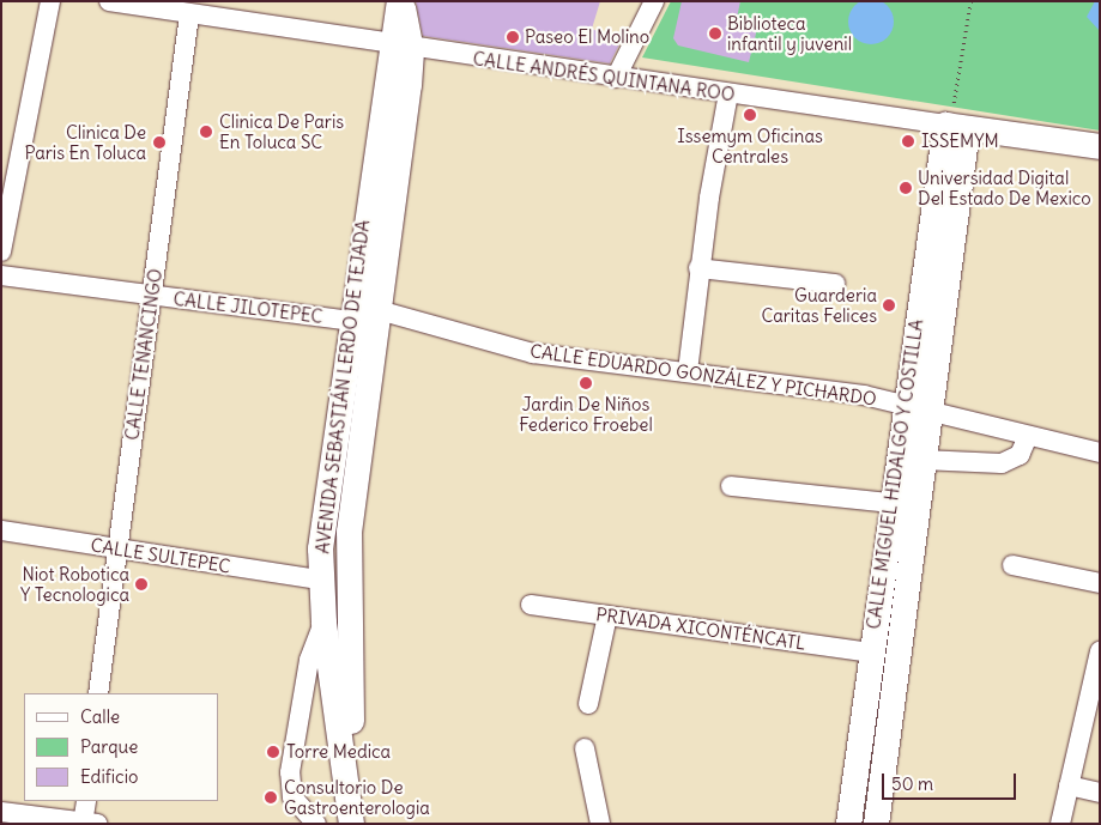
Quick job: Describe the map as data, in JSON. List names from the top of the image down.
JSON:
{
  "streets": {
    "main road": ["CALLE ANDRÉS QUINTANA ROO", "AVENIDA SEBASTIÁN LERDO DE TEJADA", "CALLE MIGUEL HIDALGO Y COSTILLA"],
    "street": [
      "CALLE JILOTEPEC",
      "CALLE TENANCINGO",
      "CALLE EDUARDO GONZÁLEZ Y PICHARDO",
      "CALLE SULTEPEC",
      "PRIVADA XICONTÉNCATL"
    ]
  },
  "crossings": [
    ["CALLE ANDRÉS QUINTANA ROO", "CALLE TENANCINGO"],
    ["CALLE ANDRÉS QUINTANA ROO", "AVENIDA SEBASTIÁN LERDO DE TEJADA"],
    ["CALLE ANDRÉS QUINTANA ROO", "CALLE MIGUEL HIDALGO Y COSTILLA"],
    ["CALLE JILOTEPEC", "CALLE TENANCINGO"],
    ["CALLE JILOTEPEC", "AVENIDA SEBASTIÁN LERDO DE TEJADA"],
    ["CALLE TENANCINGO", "CALLE SULTEPEC"],
    ["CALLE EDUARDO GONZÁLEZ Y PICHARDO", "AVENIDA SEBASTIÁN LERDO DE TEJADA"],
    ["CALLE EDUARDO GONZÁLEZ Y PICHARDO", "CALLE MIGUEL HIDALGO Y COSTILLA"],
    ["AVENIDA SEBASTIÁN LERDO DE TEJADA", "CALLE SULTEPEC"],
    ["CALLE MIGUEL HIDALGO Y COSTILLA", "PRIVADA XICONTÉNCATL"]
  ],
  "places": [
    "Biblioteca infantil y juvenil",
    "Paseo El Molino",
    "Issemym Oficinas Centrales",
    "Clinica De Paris En Toluca SC",
    "ISSEMYM",
    "Clinica De Paris En Toluca",
    "Universidad Digital Del Estado De Mexico",
    "Guarderia Caritas Felices",
    "Jardin De Niños Federico Froebel",
    "Niot Robotica Y Tecnologica",
    "Torre Medica",
    "Consultorio De Gastroenterologia"
  ],
  "legend": ["Calle", "Parque", "Edificio"],
  "scale_bar": "50 m"
}
